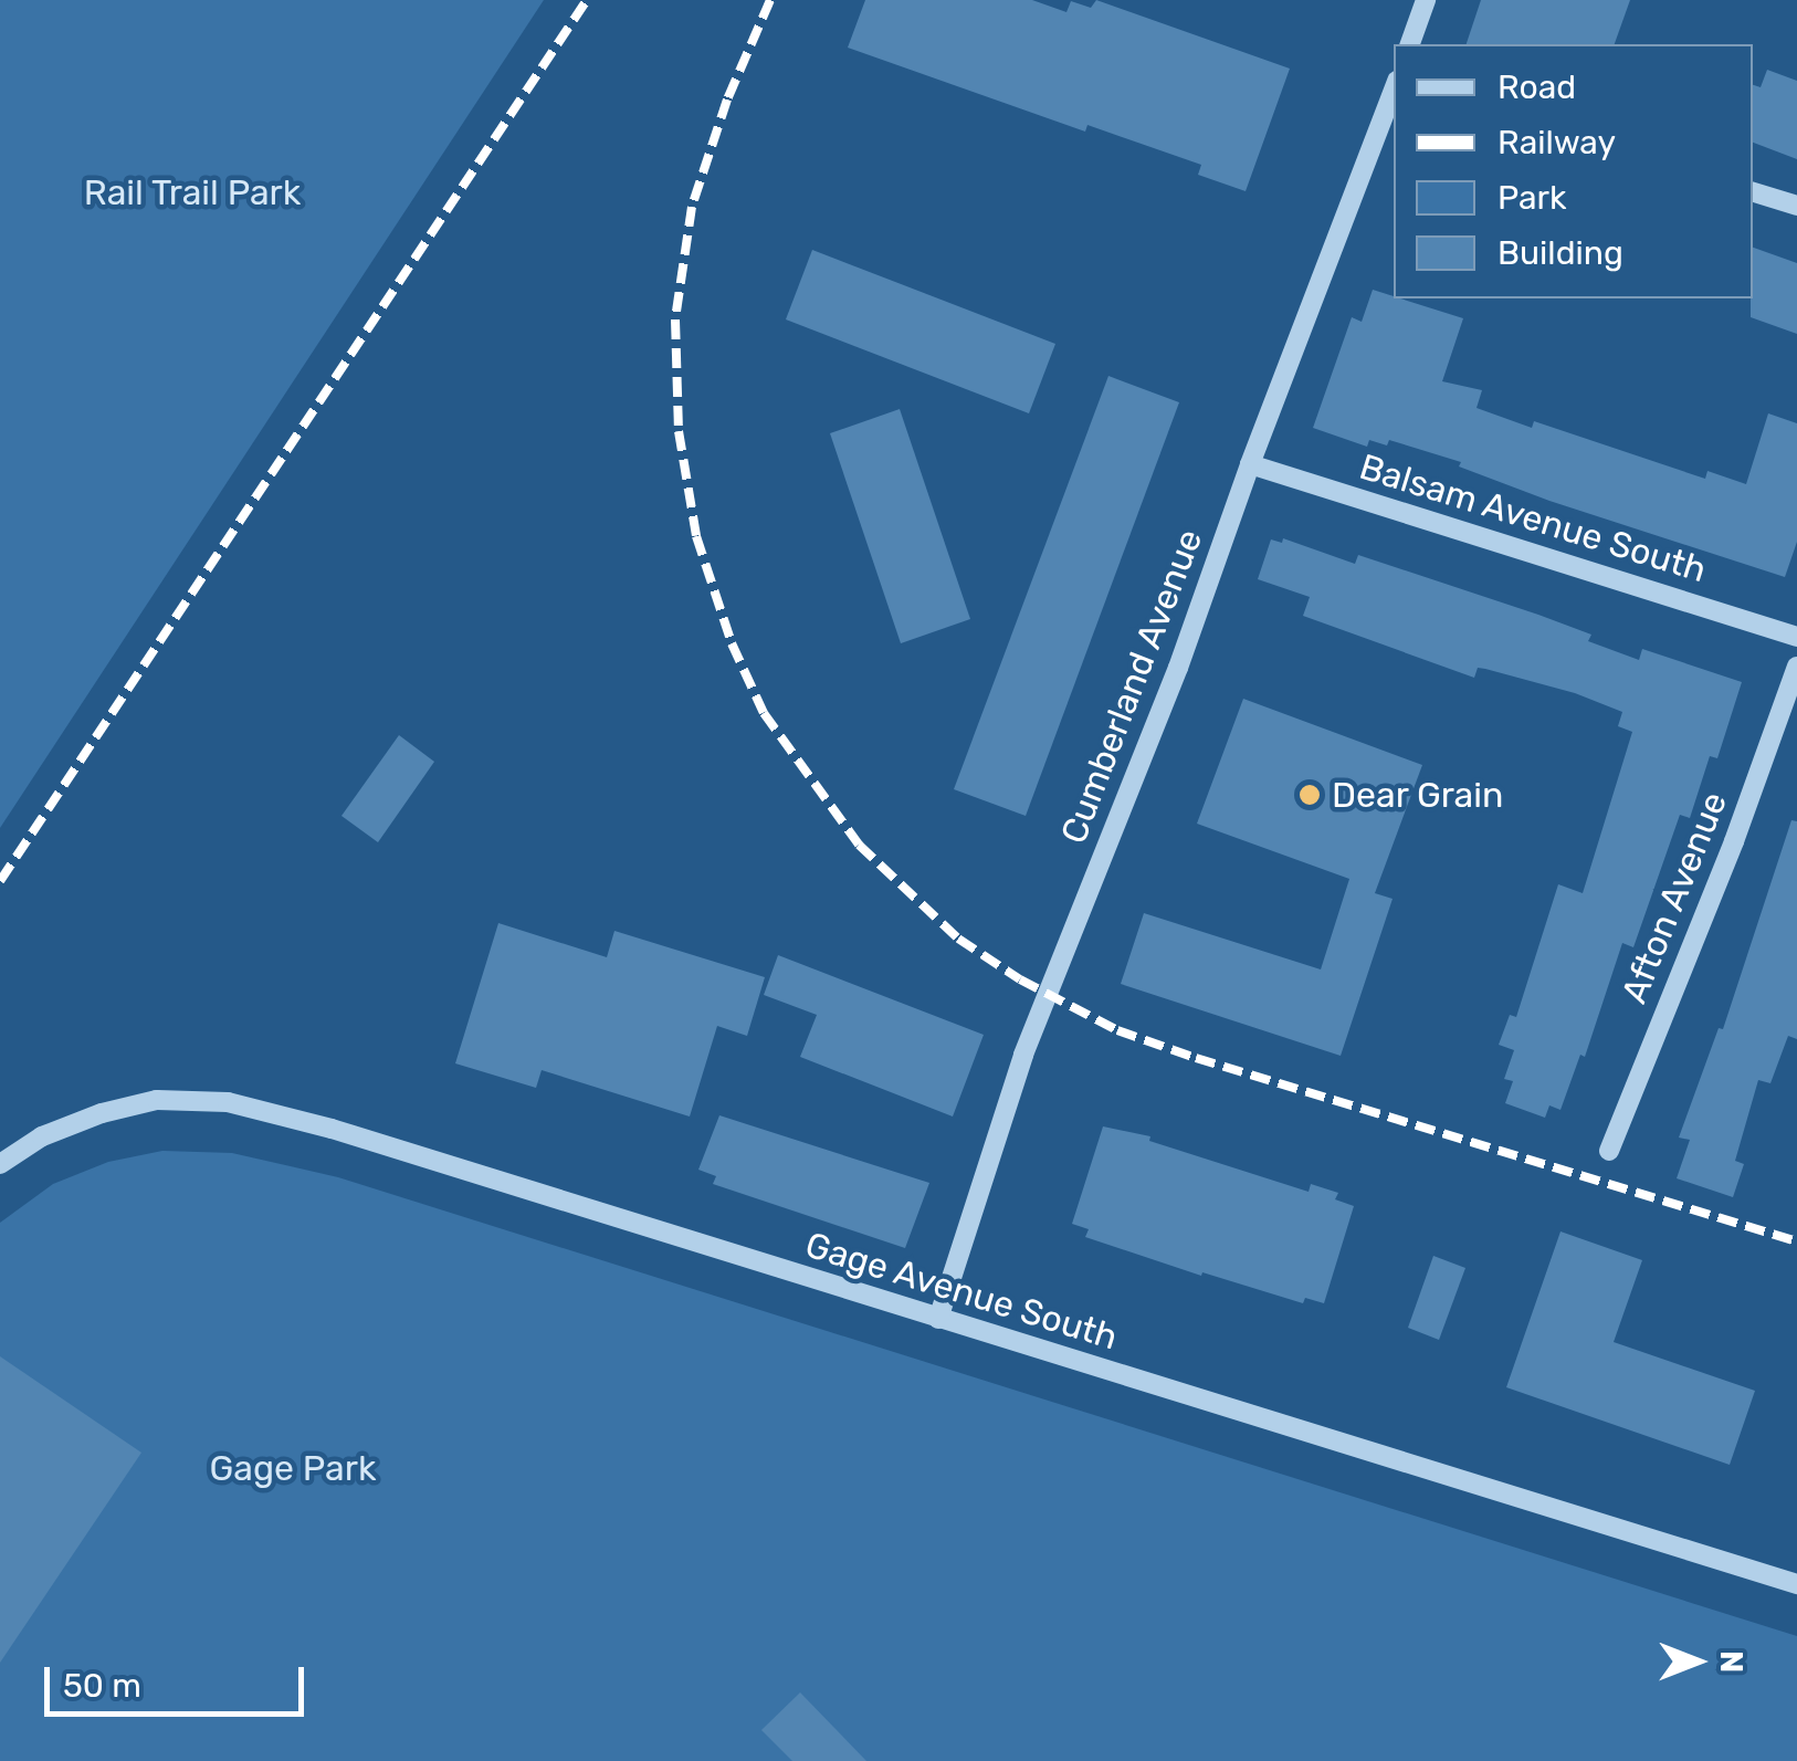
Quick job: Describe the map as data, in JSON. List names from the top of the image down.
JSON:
{
  "streets": {
    "street": [
      "Balsam Avenue South",
      "Cumberland Avenue",
      "Afton Avenue",
      "Gage Avenue South"
    ]
  },
  "crossings": [
    ["Balsam Avenue South", "Cumberland Avenue"],
    ["Cumberland Avenue", "Gage Avenue South"]
  ],
  "parks": ["Rail Trail Park", "Gage Park"],
  "places": ["Dear Grain"],
  "legend": [
    "Road",
    "Railway",
    "Park",
    "Building"
  ],
  "scale_bar": "50 m",
  "north": "right"
}
